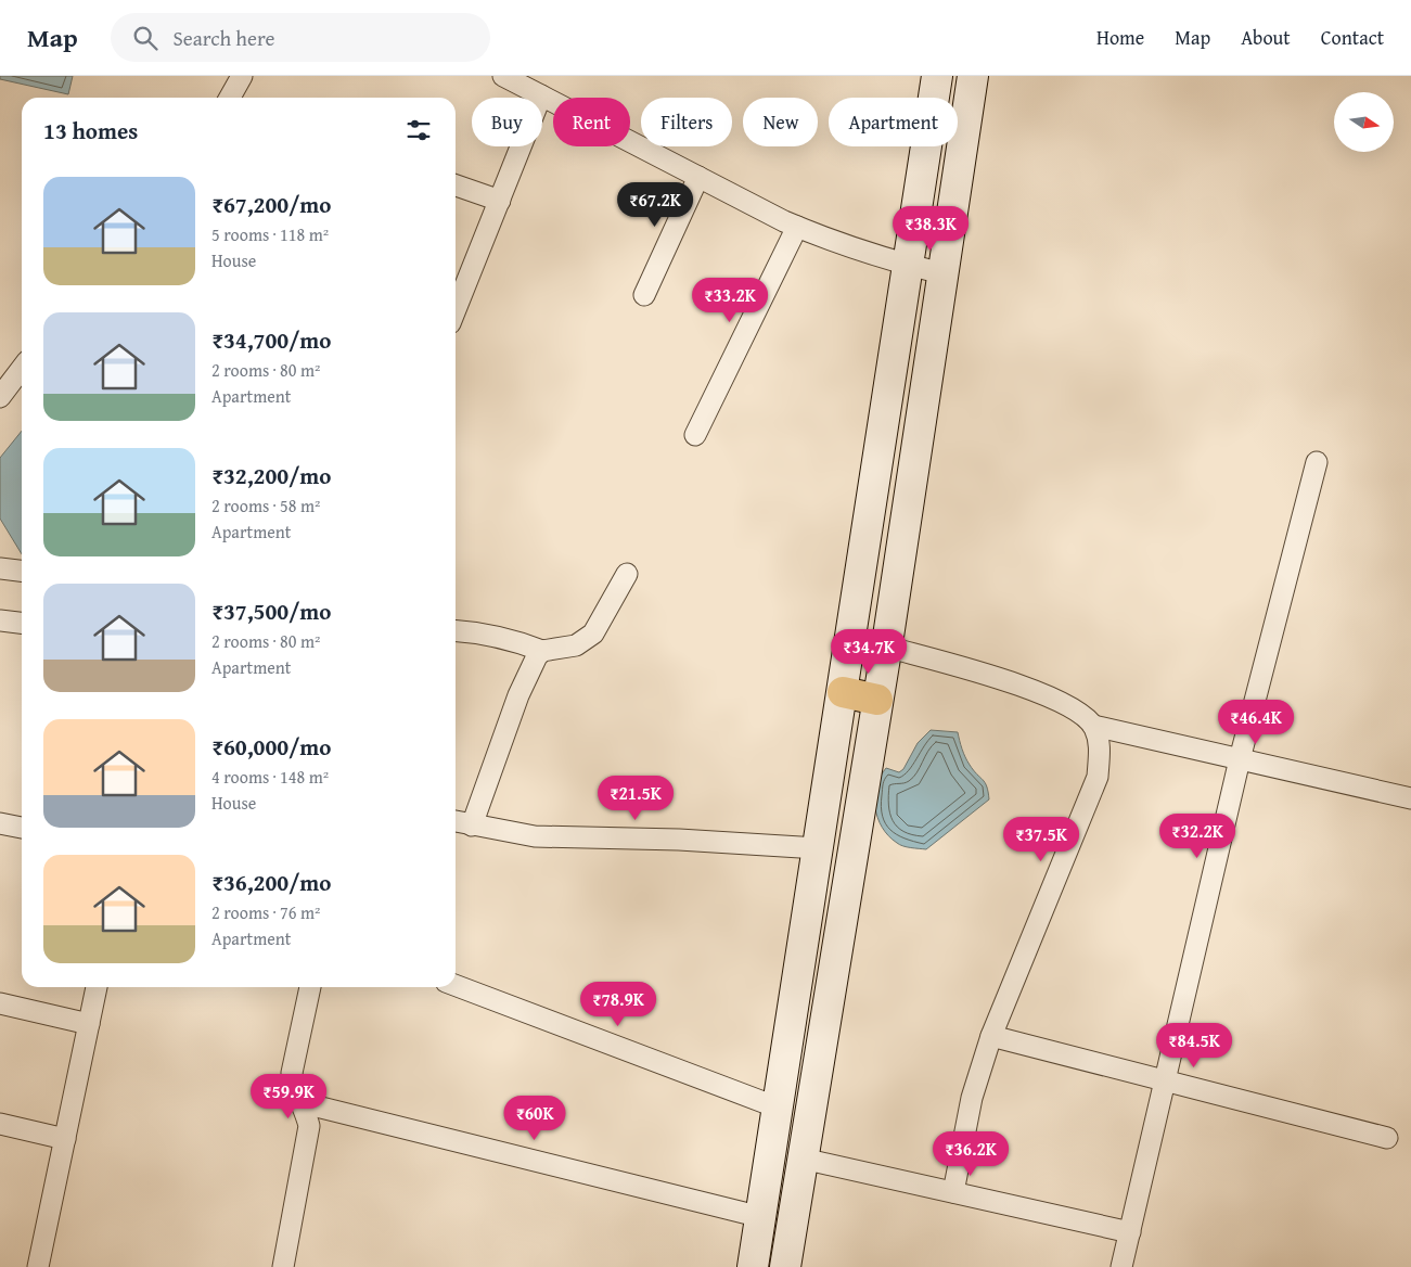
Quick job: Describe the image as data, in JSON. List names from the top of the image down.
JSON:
{
  "north": "right",
  "page": {
    "header": "Map",
    "search": "Search here",
    "nav": [
      "Home",
      "Map",
      "About",
      "Contact"
    ],
    "chip": [
      "Buy",
      "Rent",
      "Filters",
      "New",
      "Apartment"
    ],
    "heading": "13 homes",
    "list": [
      {
        "name": "₹67,200/mo",
        "note": "5 rooms · 118 m² · House"
      },
      {
        "name": "₹34,700/mo",
        "note": "2 rooms · 80 m² · Apartment"
      },
      {
        "name": "₹32,200/mo",
        "note": "2 rooms · 58 m² · Apartment"
      },
      {
        "name": "₹37,500/mo",
        "note": "2 rooms · 80 m² · Apartment"
      },
      {
        "name": "₹60,000/mo",
        "note": "4 rooms · 148 m² · House"
      },
      {
        "name": "₹36,200/mo",
        "note": "2 rooms · 76 m² · Apartment"
      }
    ],
    "price": [
      "₹67.2K",
      "₹38.3K",
      "₹33.2K",
      "₹34.7K",
      "₹46.4K",
      "₹21.5K",
      "₹32.2K",
      "₹37.5K",
      "₹78.9K",
      "₹84.5K",
      "₹59.9K",
      "₹60K",
      "₹36.2K"
    ]
  }
}
